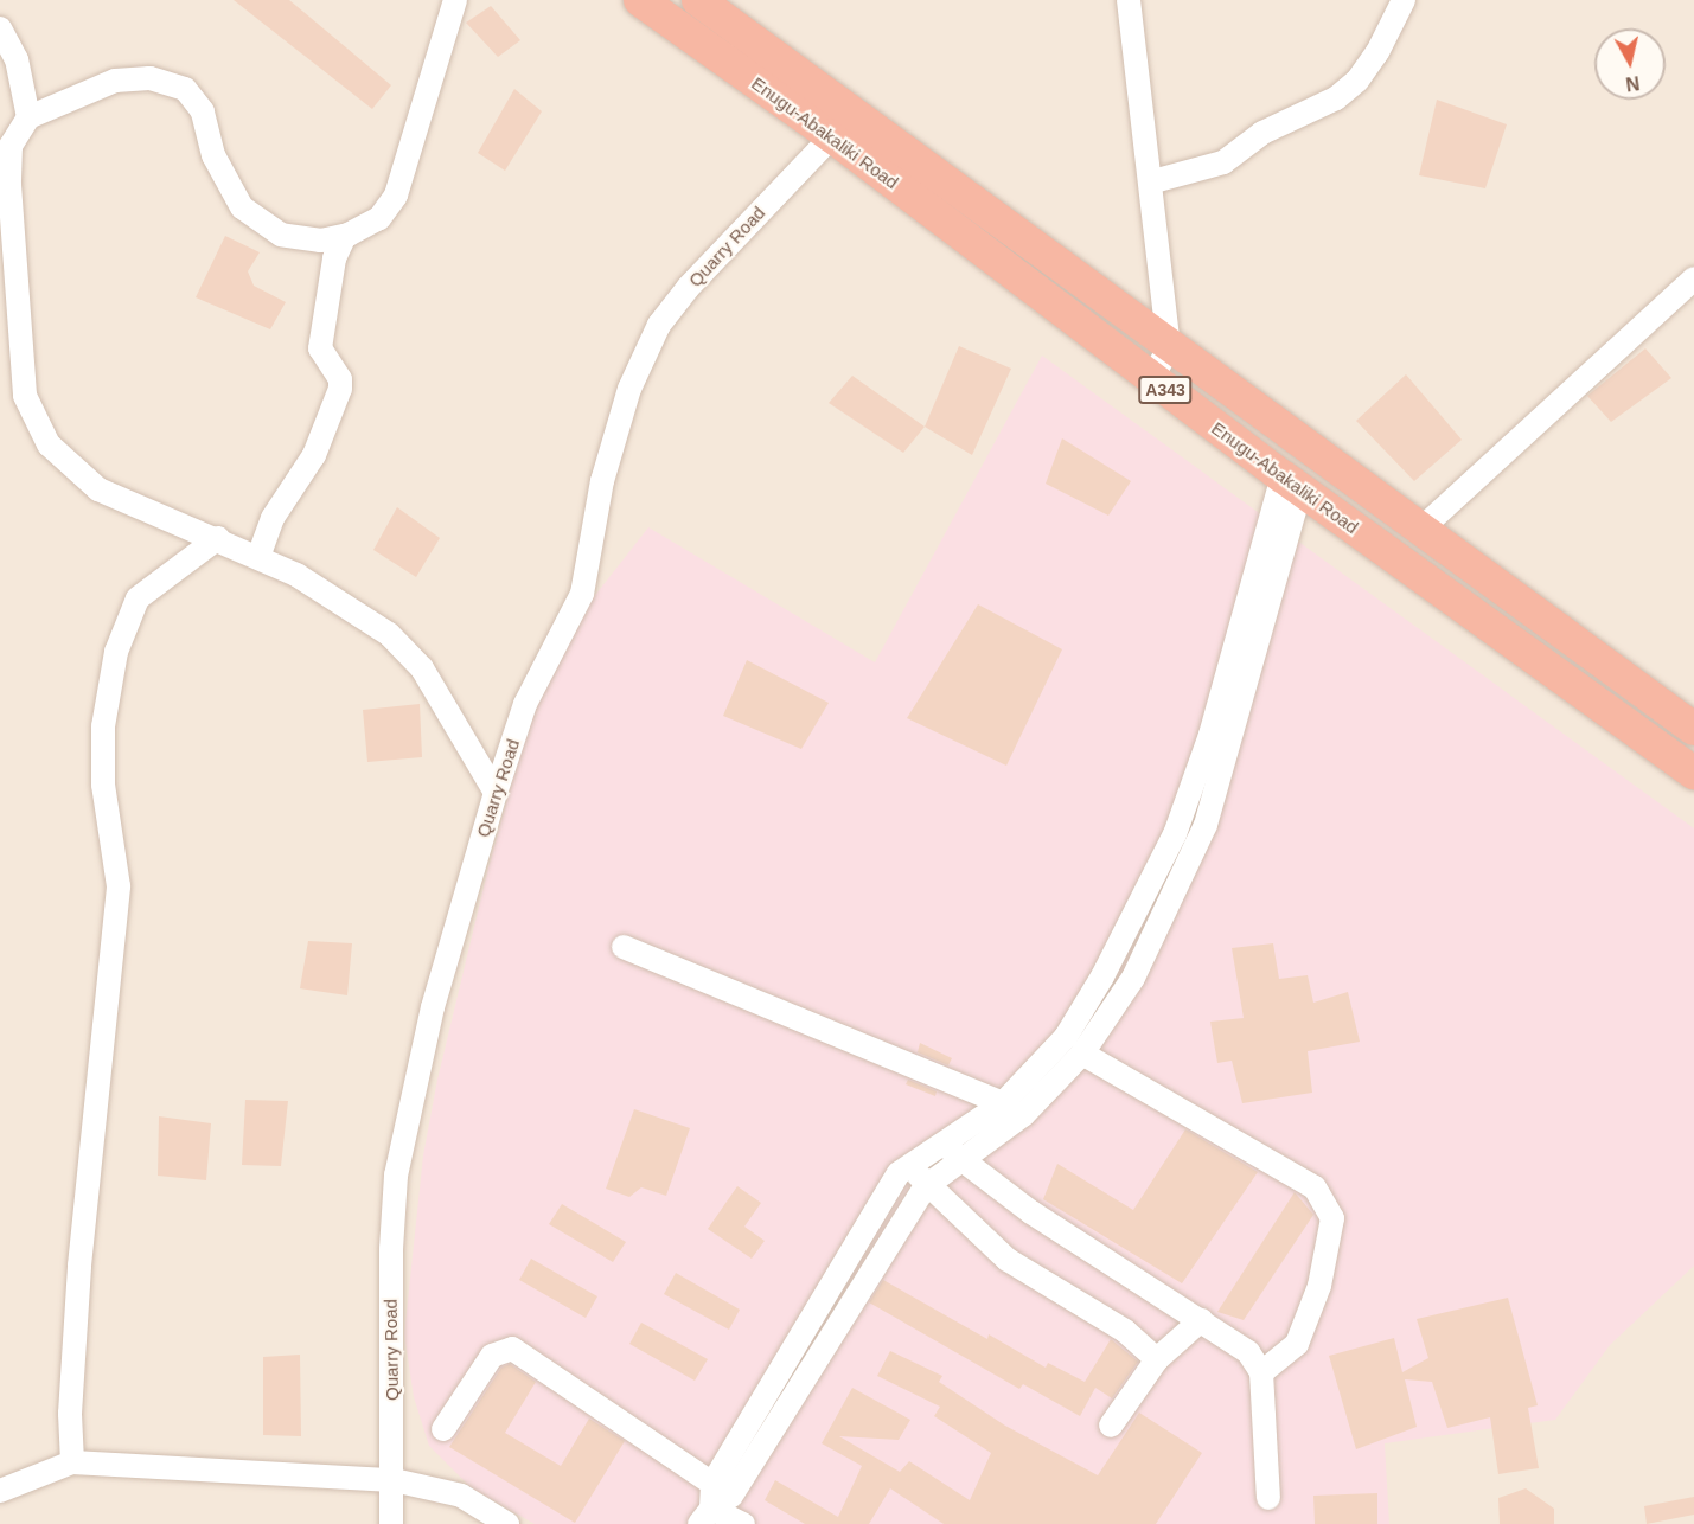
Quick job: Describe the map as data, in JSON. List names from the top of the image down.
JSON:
{
  "streets": {
    "highway": ["Enugu-Abakaliki Road", "A343"],
    "street": ["Quarry Road"]
  },
  "crossings": [
    ["Enugu-Abakaliki Road", "Quarry Road"],
    ["Enugu-Abakaliki Road", "A343"]
  ],
  "north": "bottom"
}
